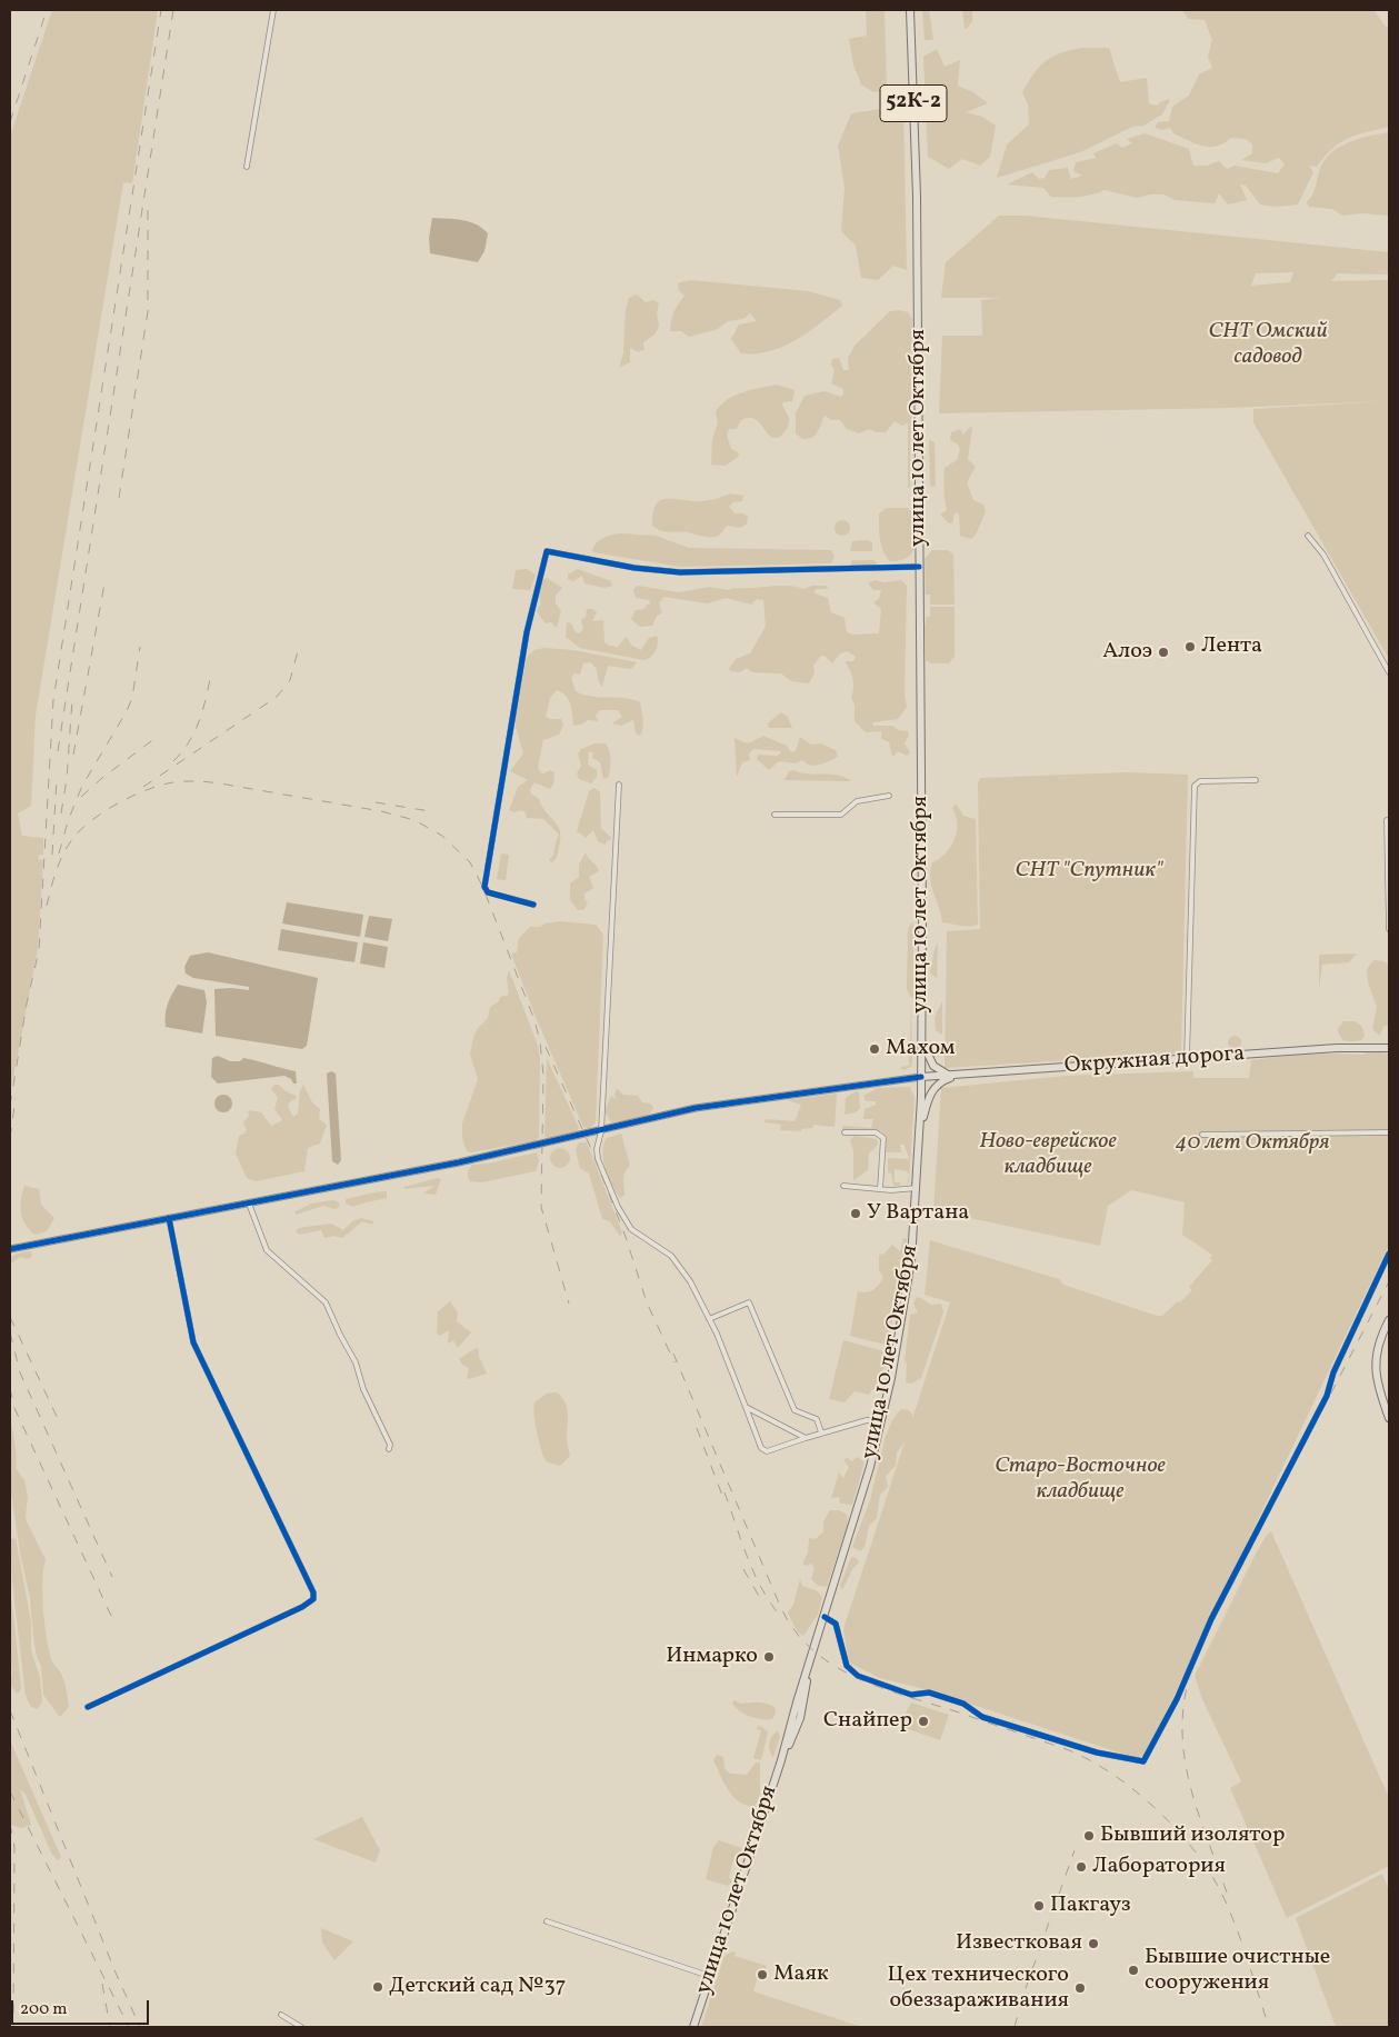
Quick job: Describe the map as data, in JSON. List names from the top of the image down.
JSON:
{
  "streets": {
    "main road": ["52К-2", "улица 10 лет Октября", "Окружная дорога"]
  },
  "crossings": [
    ["улица 10 лет Октября", "Окружная дорога"]
  ],
  "parks": [
    "СНТ Омский садовод",
    "СНТ \"Спутник\"",
    "Ново-еврейское кладбище",
    "40 лет Октября",
    "Старо-Восточное кладбище"
  ],
  "places": [
    "Лента",
    "Алоэ",
    "Махом",
    "У Вартана",
    "Инмарко",
    "Снайпер",
    "Бывший изолятор",
    "Лаборатория",
    "Пакгауз",
    "Известковая",
    "Бывшие очистные сооружения",
    "Маяк",
    "Детский сад №37",
    "Цех технического обеззараживания"
  ],
  "scale_bar": "200 m"
}
